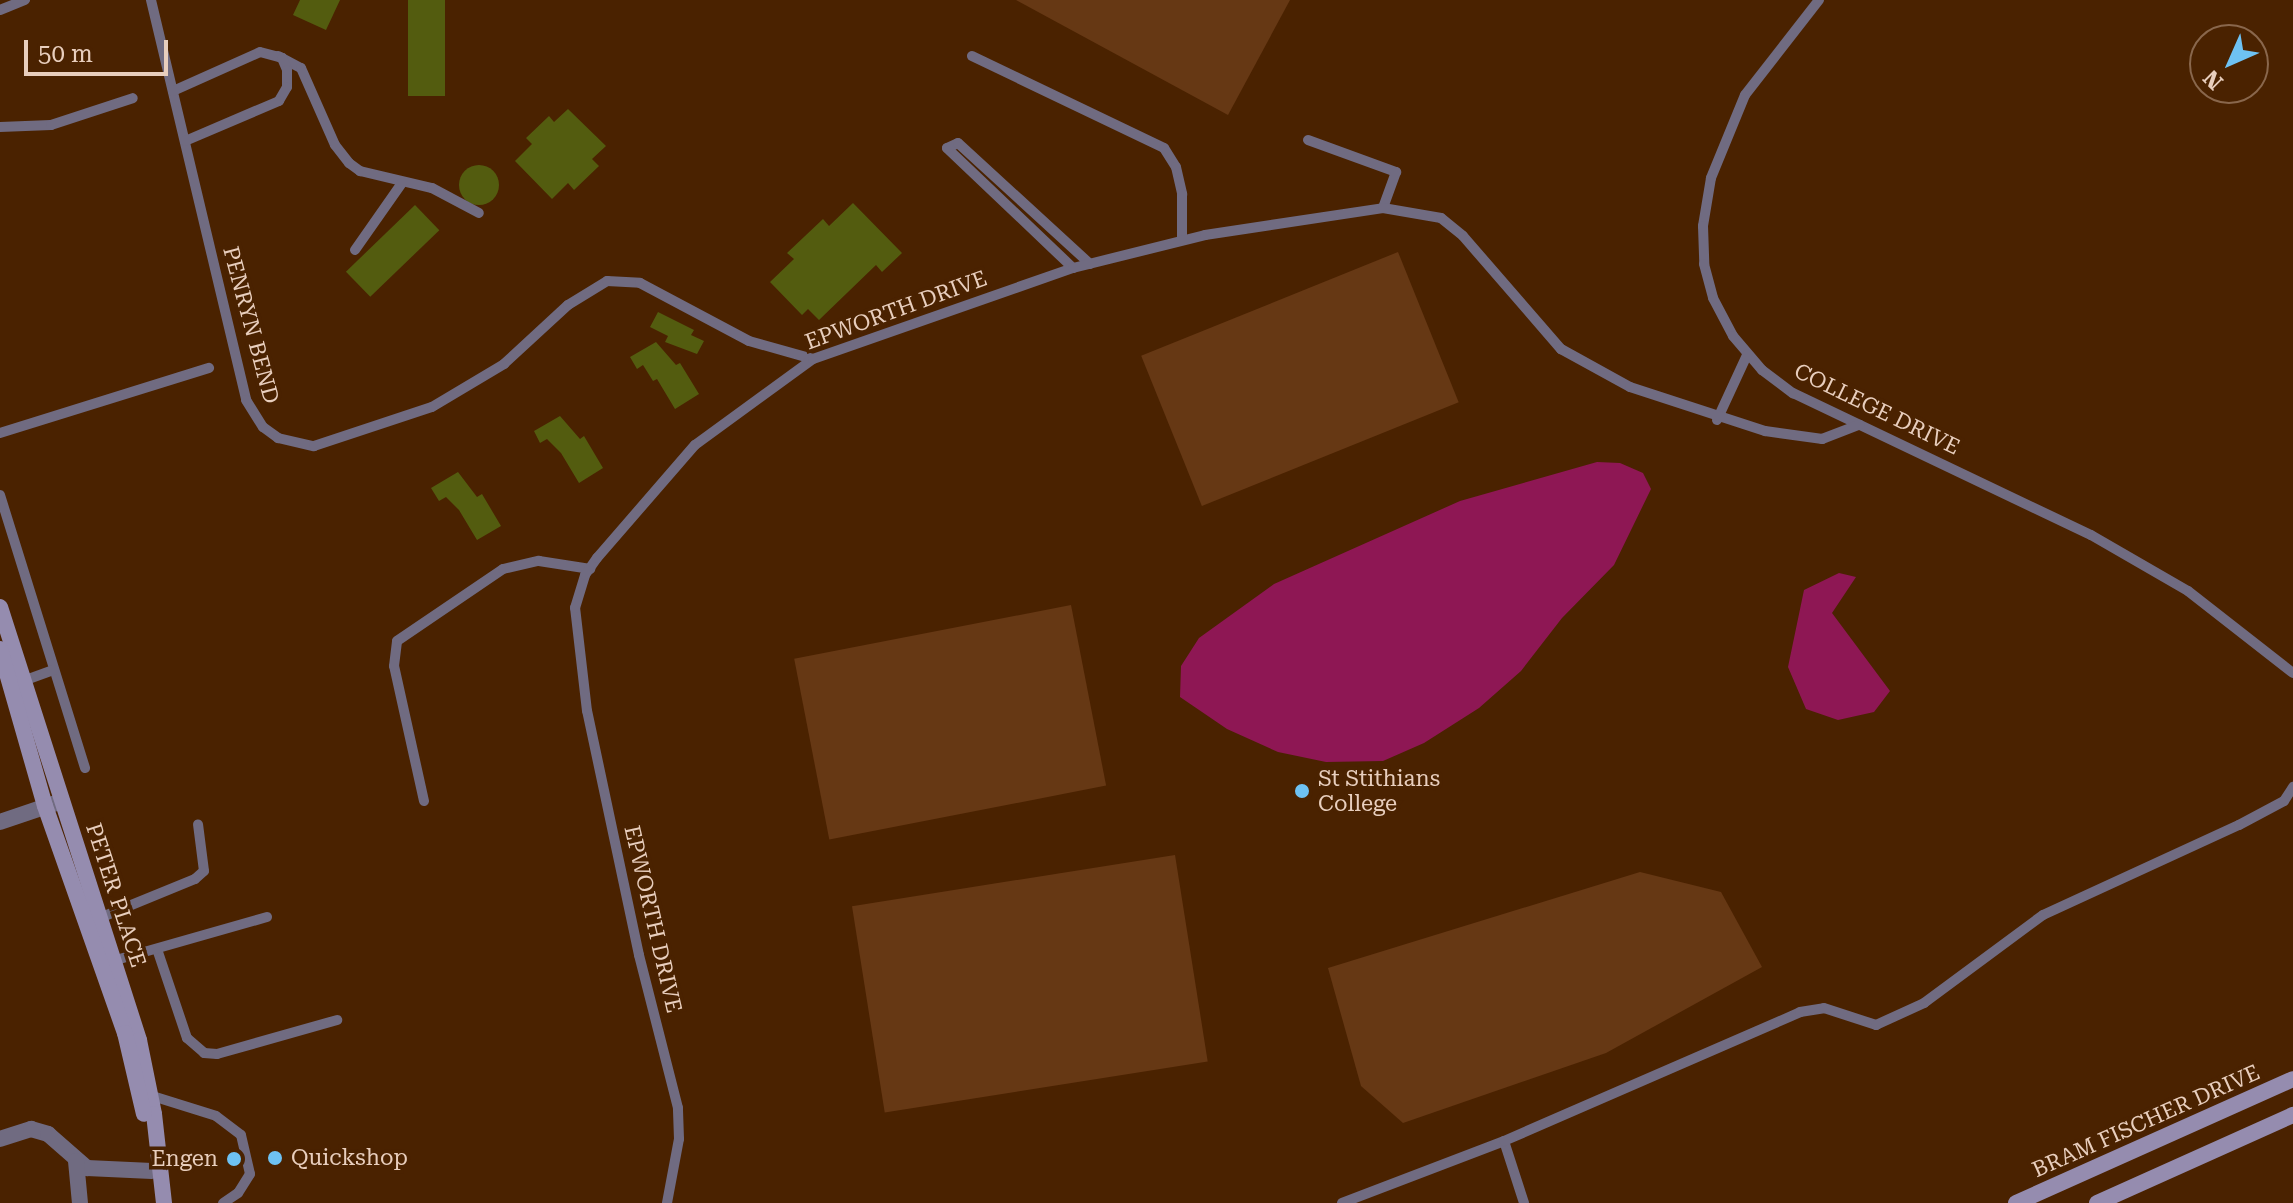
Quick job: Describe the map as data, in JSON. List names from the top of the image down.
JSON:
{
  "streets": {
    "main road": ["PETER PLACE", "BRAM FISCHER DRIVE"],
    "lane": ["EPWORTH DRIVE", "PENRYN BEND", "COLLEGE DRIVE"]
  },
  "crossings": [
    ["EPWORTH DRIVE", "PENRYN BEND"],
    ["EPWORTH DRIVE", "COLLEGE DRIVE"]
  ],
  "places": ["St Stithians College", "Quickshop", "Engen"],
  "scale_bar": "50 m",
  "north": "bottom left"
}
